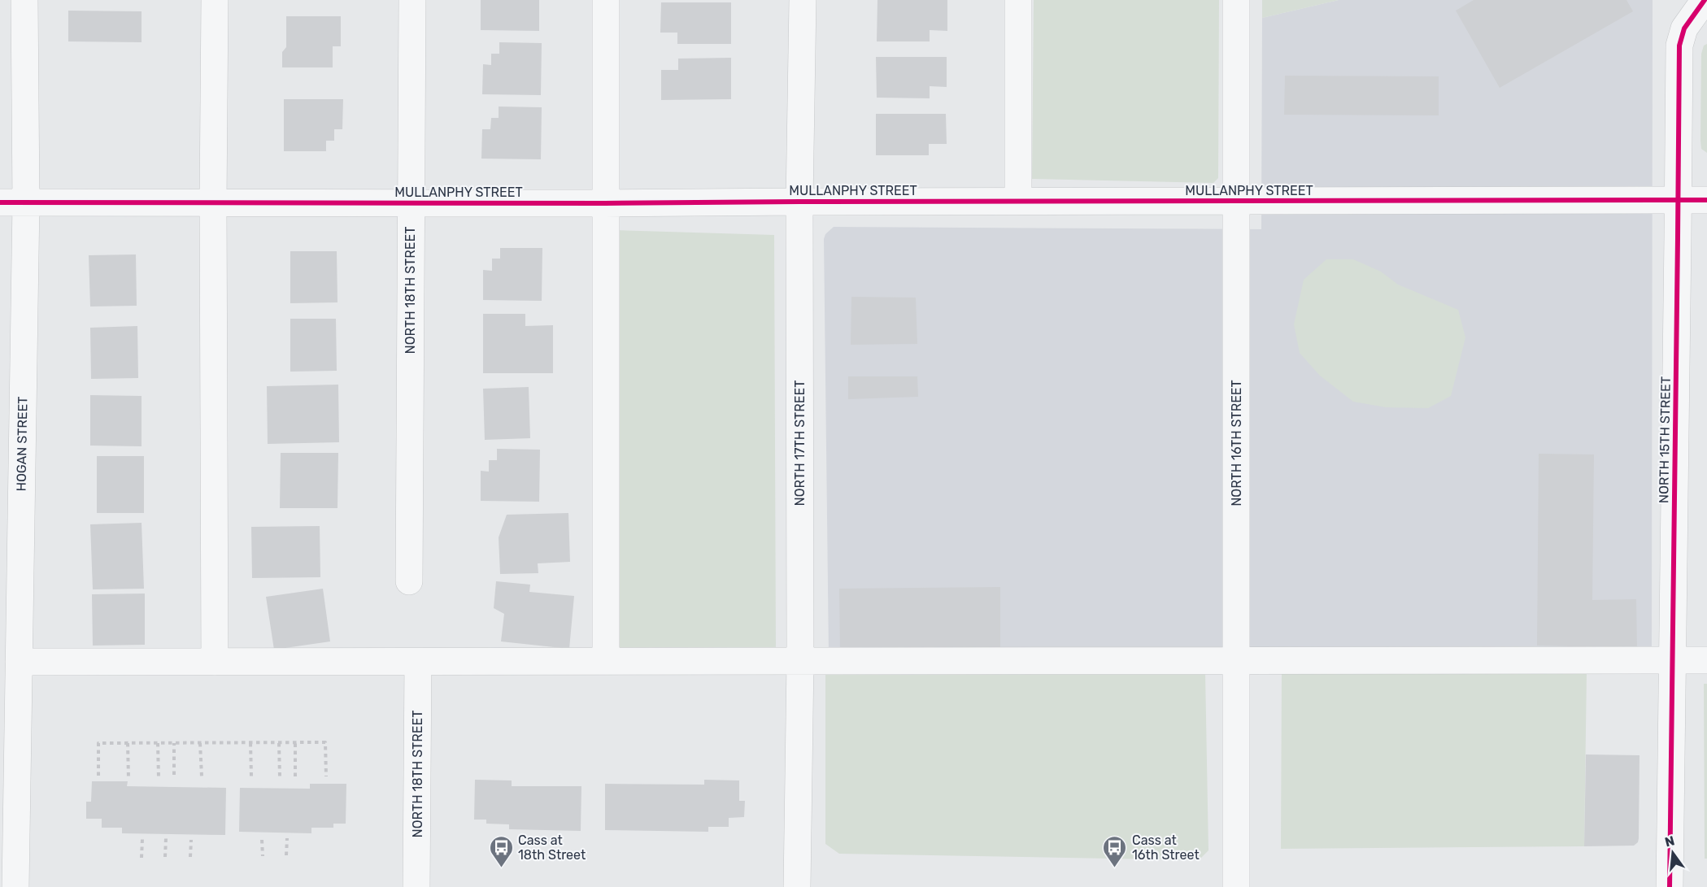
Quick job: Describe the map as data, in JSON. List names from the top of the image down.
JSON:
{
  "streets": {
    "street": [
      "MULLANPHY STREET",
      "NORTH 18TH STREET",
      "NORTH 15TH STREET",
      "NORTH 17TH STREET",
      "NORTH 16TH STREET",
      "HOGAN STREET"
    ]
  },
  "crossings": [
    ["MULLANPHY STREET", "NORTH 18TH STREET"],
    ["MULLANPHY STREET", "NORTH 15TH STREET"],
    ["MULLANPHY STREET", "NORTH 17TH STREET"],
    ["MULLANPHY STREET", "NORTH 16TH STREET"],
    ["MULLANPHY STREET", "HOGAN STREET"]
  ],
  "places": {
    "bus stop": ["Cass at 18th Street", "Cass at 16th Street"]
  },
  "north": "top"
}
